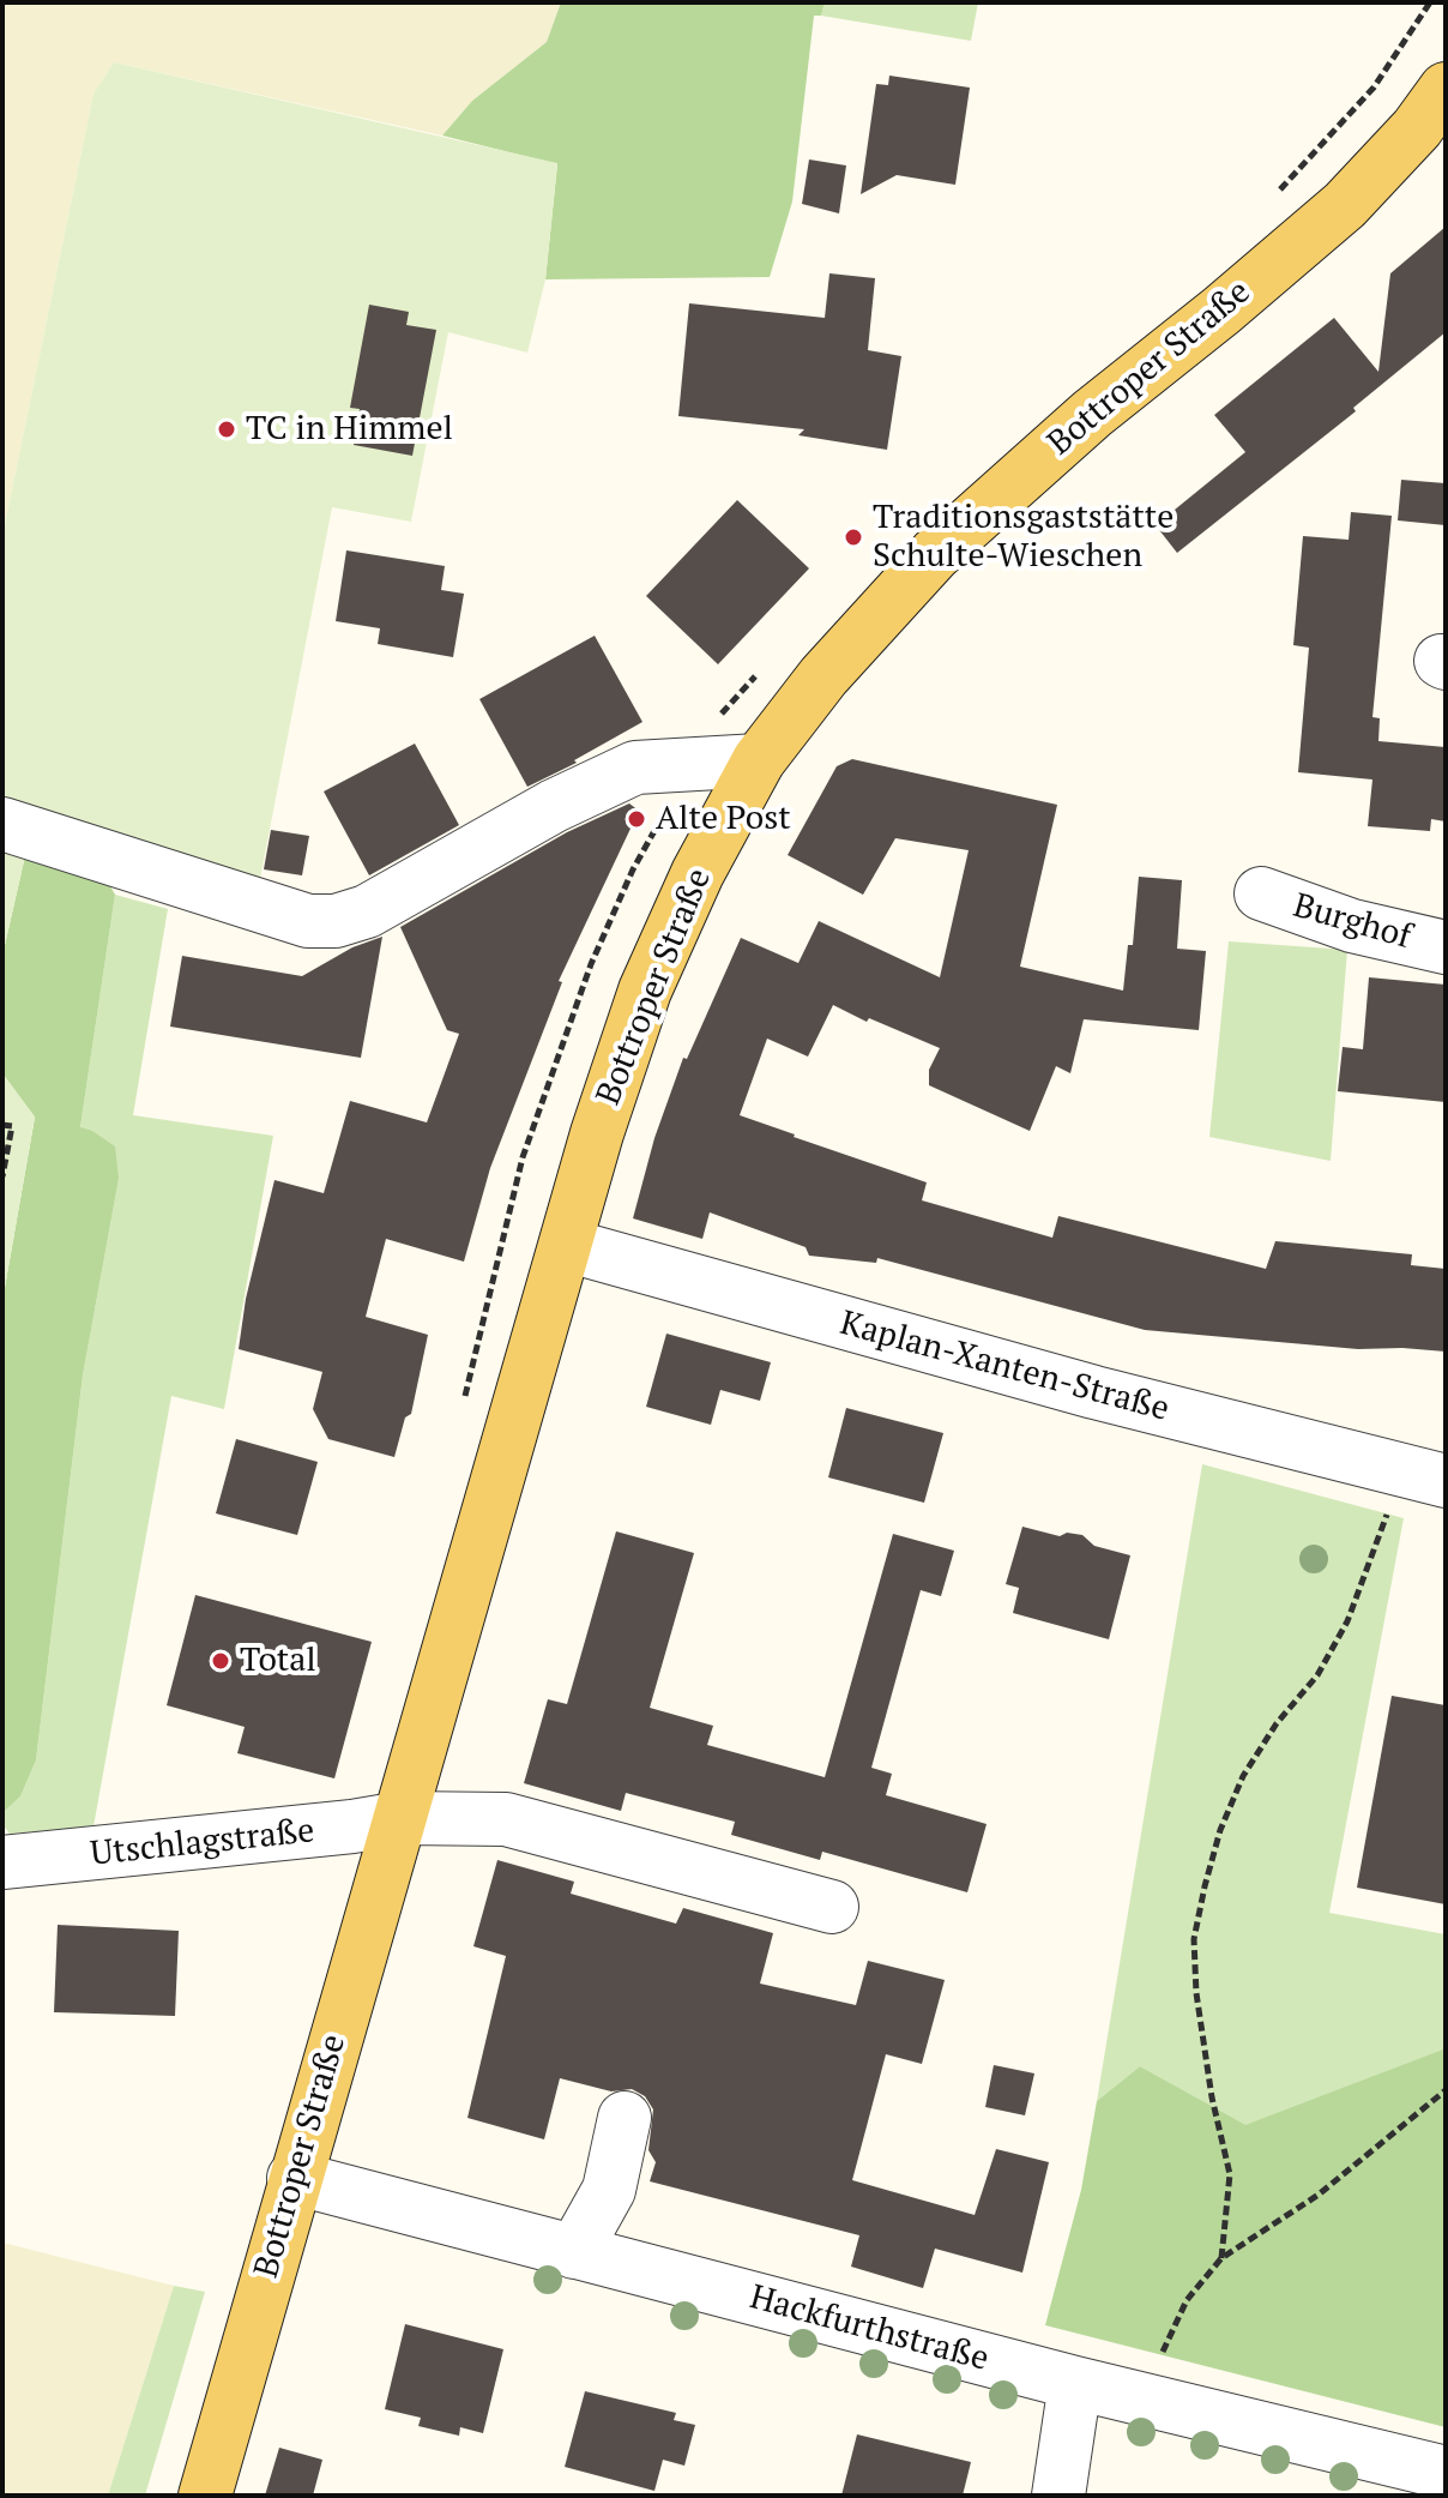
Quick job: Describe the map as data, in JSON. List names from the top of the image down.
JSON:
{
  "streets": {
    "main road": ["Bottroper Straße"],
    "street": [
      "Burghof",
      "Kaplan-Xanten-Straße",
      "Utschlagstraße",
      "Hackfurthstraße"
    ]
  },
  "crossings": [
    ["Bottroper Straße", "Kaplan-Xanten-Straße"],
    ["Bottroper Straße", "Utschlagstraße"],
    ["Bottroper Straße", "Hackfurthstraße"]
  ],
  "places": [
    "TC in Himmel",
    "Traditionsgaststätte Schulte-Wieschen",
    "Alte Post",
    "Total"
  ]
}
